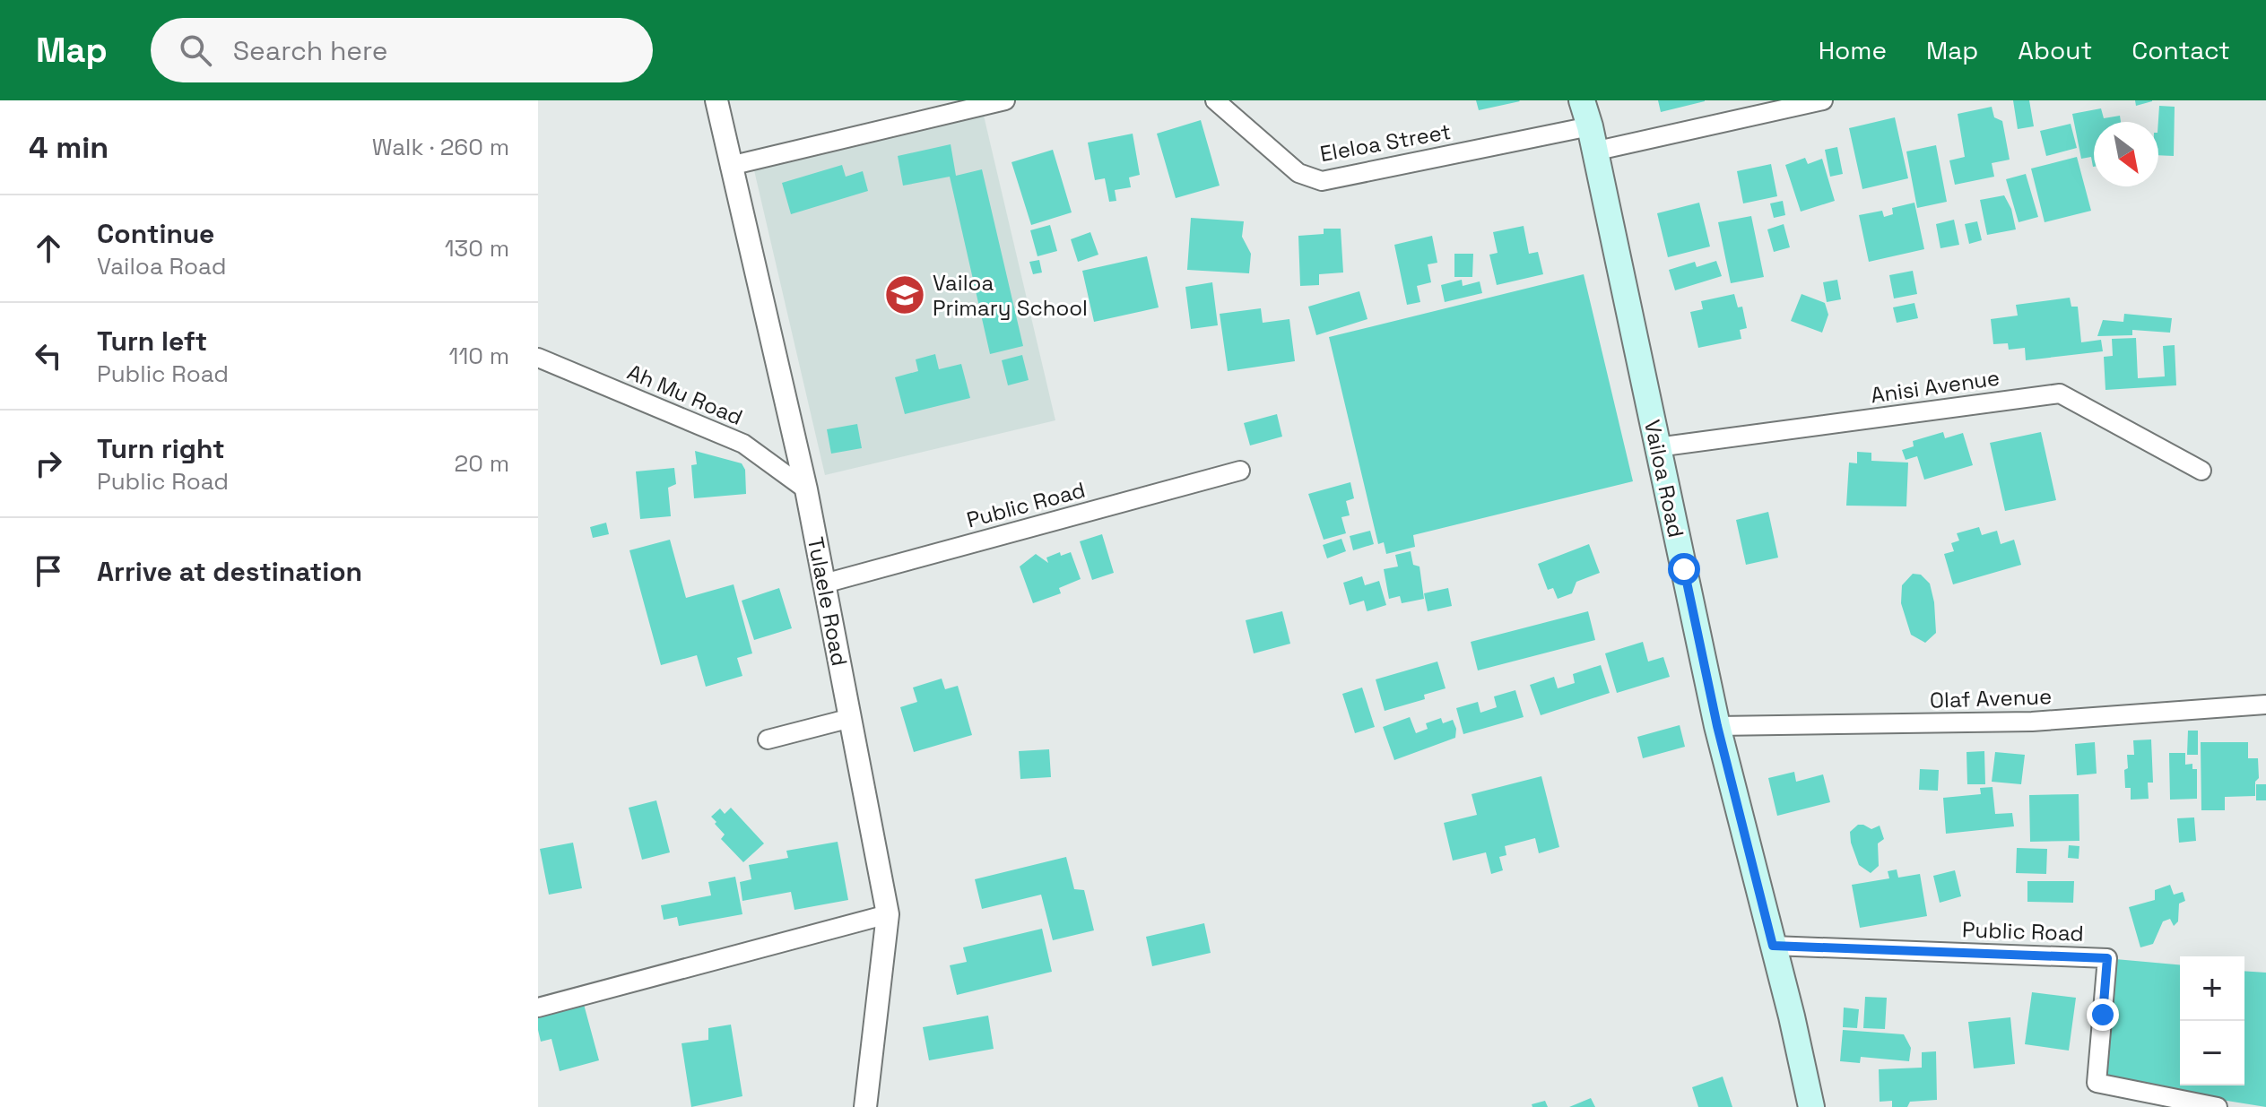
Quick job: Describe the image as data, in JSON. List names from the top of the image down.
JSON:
{
  "streets": {
    "main road": ["Vailoa Road"],
    "street": [
      "Eleloa Street",
      "Anisi Avenue",
      "Ah Mu Road",
      "Public Road",
      "Tulaele Road",
      "Olaf Avenue"
    ]
  },
  "crossings": [
    ["Eleloa Street", "Vailoa Road"],
    ["Anisi Avenue", "Vailoa Road"],
    ["Ah Mu Road", "Tulaele Road"],
    ["Vailoa Road", "Public Road"],
    ["Vailoa Road", "Olaf Avenue"],
    ["Public Road", "Tulaele Road"]
  ],
  "places": {
    "school or university": ["Vailoa Primary School"]
  },
  "north": "bottom right",
  "page": {
    "header": "Map",
    "search": "Search here",
    "nav": [
      "Home",
      "Map",
      "About",
      "Contact"
    ],
    "heading": ["4 min", "Walk · 260 m"],
    "list": [
      ["Continue", "Vailoa Road", "130 m"],
      ["Turn left", "Public Road", "110 m"],
      ["Turn right", "Public Road", "20 m"],
      "Arrive at destination"
    ],
    "map_buttons": ["+", "−"]
  }
}
